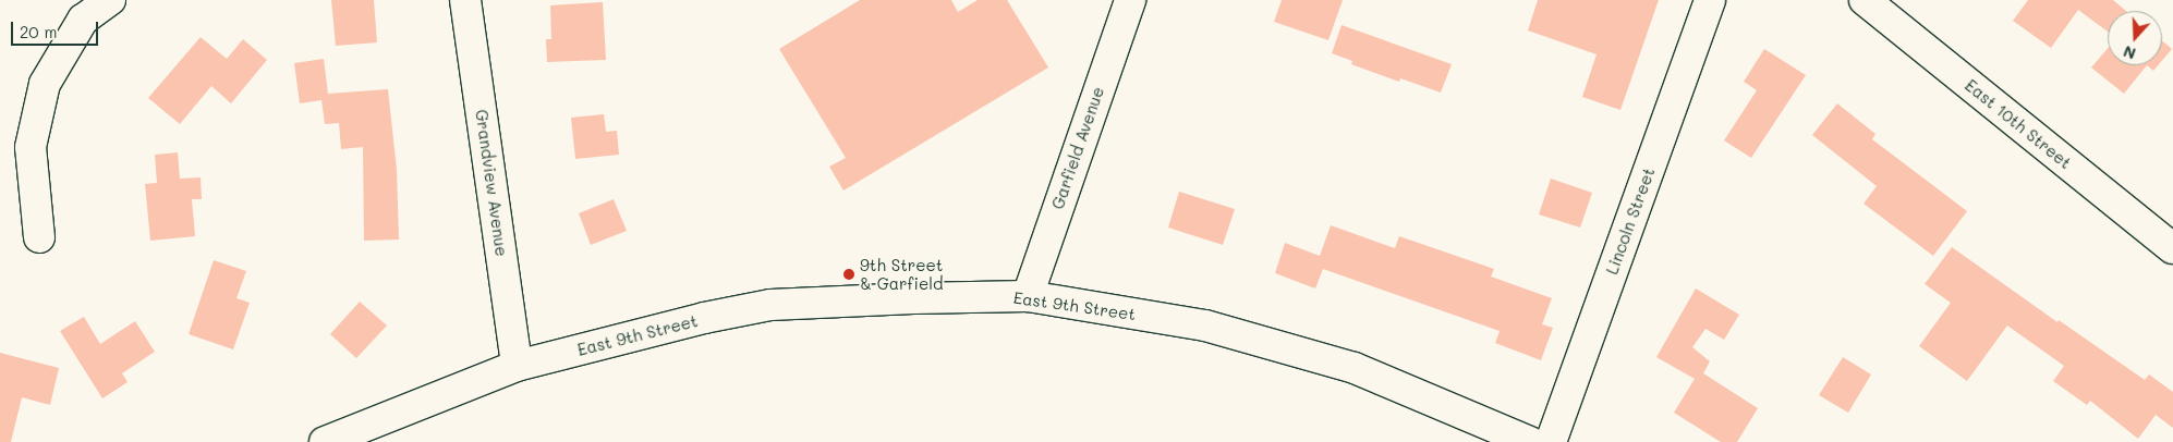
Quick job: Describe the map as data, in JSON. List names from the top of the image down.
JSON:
{
  "streets": {
    "street": [
      "East 10th Street",
      "Garfield Avenue",
      "Grandview Avenue",
      "Lincoln Street",
      "East 9th Street"
    ]
  },
  "crossings": [
    ["Garfield Avenue", "East 9th Street"],
    ["Grandview Avenue", "East 9th Street"]
  ],
  "places": ["9th Street & Garfield"],
  "scale_bar": "20 m",
  "north": "bottom"
}
